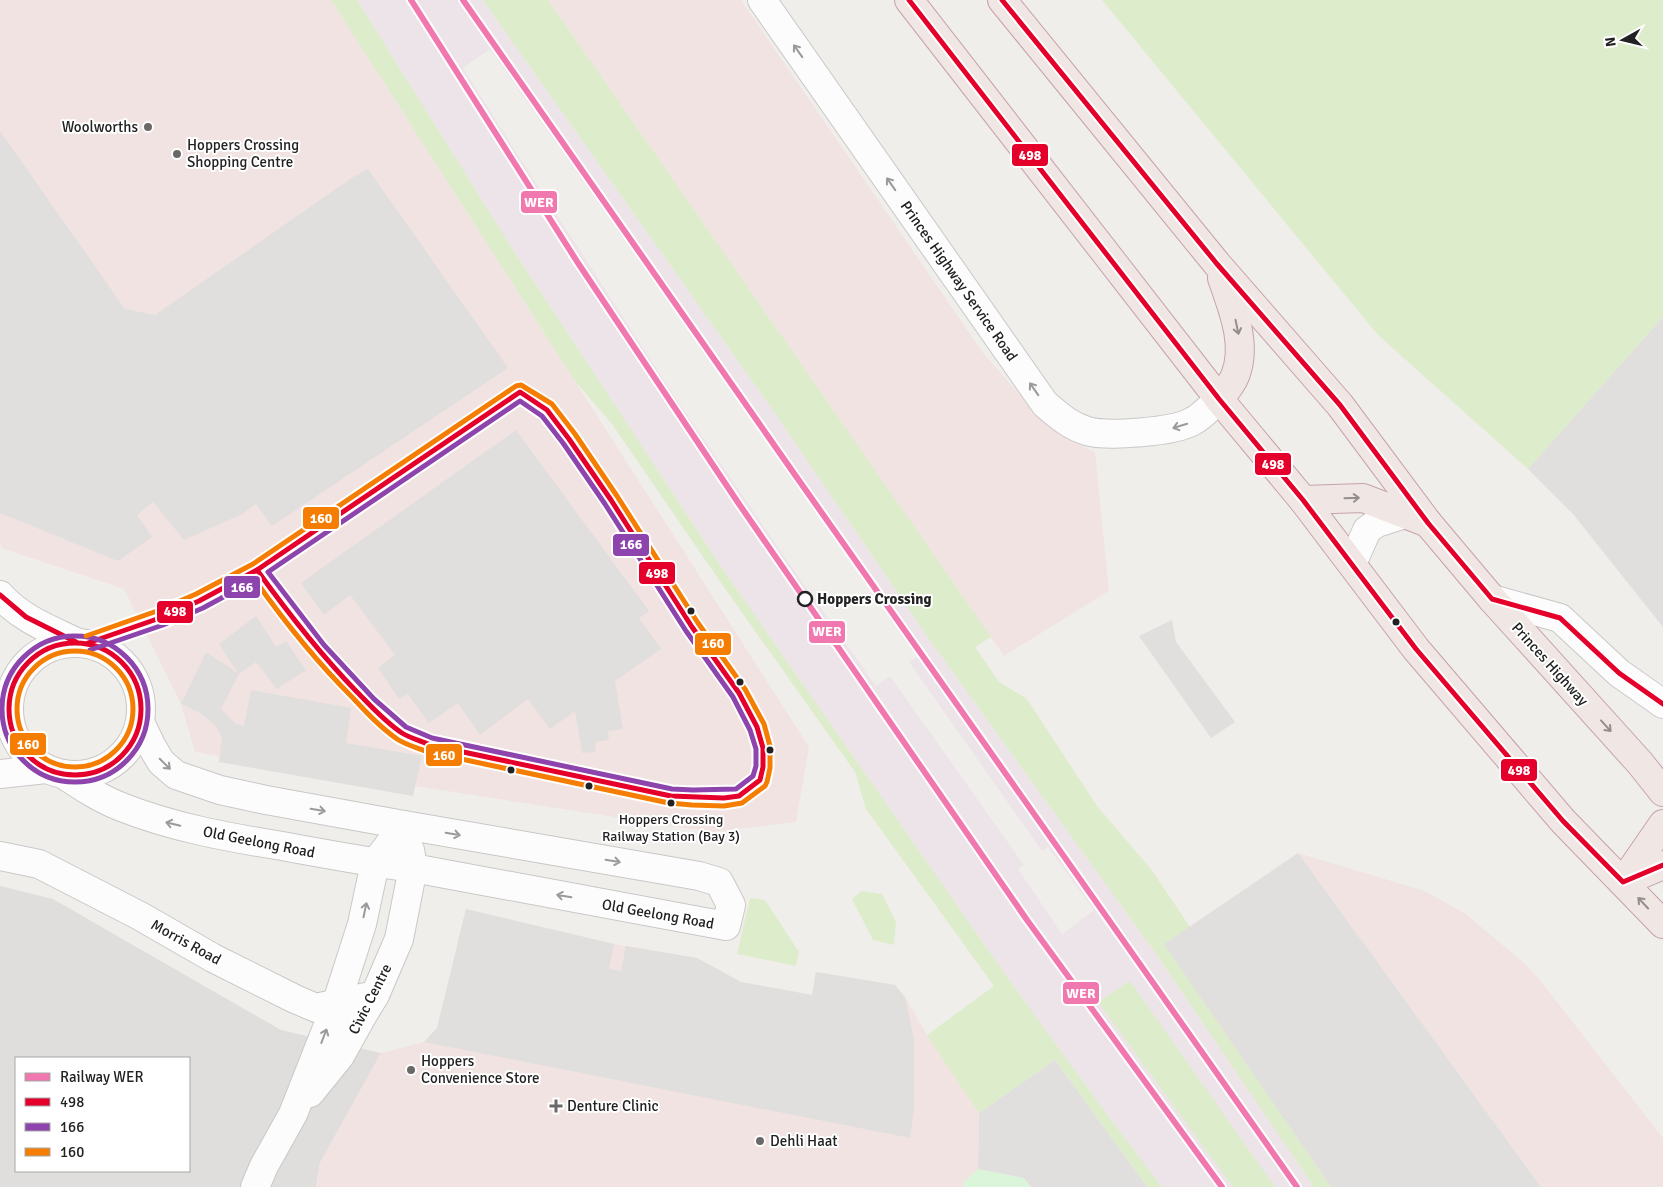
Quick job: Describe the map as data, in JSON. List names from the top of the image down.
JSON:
{
  "streets": {
    "highway": ["Princes Highway"],
    "street": [
      "Princes Highway Service Road",
      "Old Geelong Road",
      "Morris Road",
      "Civic Centre"
    ]
  },
  "crossings": [
    ["Old Geelong Road", "Civic Centre"],
    ["Morris Road", "Civic Centre"]
  ],
  "one_way": ["Princes Highway Service Road"],
  "places": {
    "other": [
      "Woolworths",
      "Hoppers Crossing Shopping Centre",
      "Hoppers Crossing",
      "Hoppers Crossing Railway Station (Bay 3)",
      "Hoppers Convenience Store",
      "Dehli Haat"
    ],
    "health": ["Denture Clinic"]
  },
  "lines": [
    "rail line WER",
    "transit line 498",
    "transit line 160",
    "transit line 166"
  ],
  "legend": [
    "Railway WER",
    "498",
    "166",
    "160"
  ],
  "north": "left"
}
